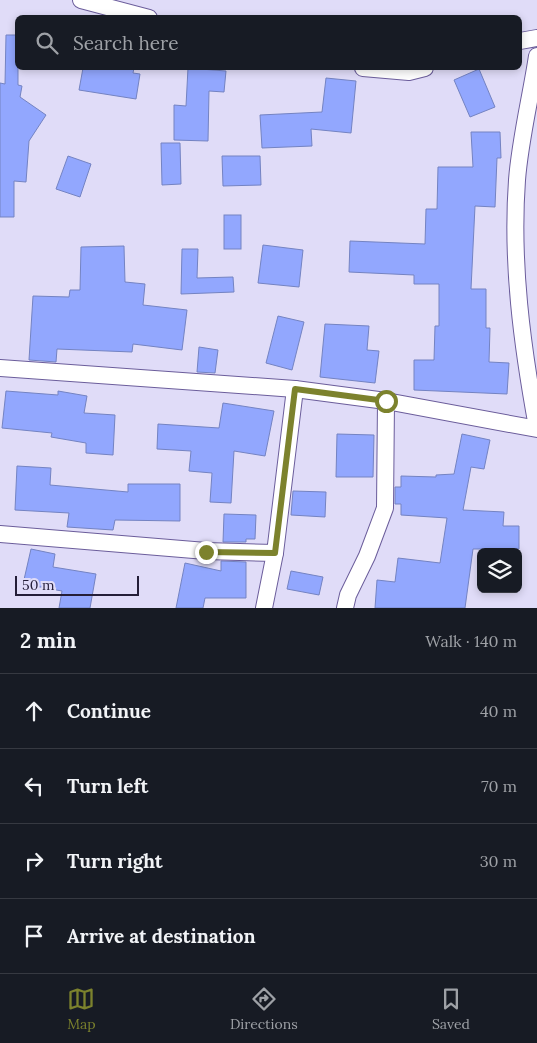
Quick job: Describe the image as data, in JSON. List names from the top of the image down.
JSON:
{
  "scale_bar": "50 m",
  "page": {
    "search": "Search here",
    "scale": "50 m",
    "heading": ["2 min", "Walk · 140 m"],
    "list": [
      ["Continue", "40 m"],
      ["Turn left", "70 m"],
      ["Turn right", "30 m"],
      "Arrive at destination"
    ],
    "nav": ["Map", "Directions", "Saved"]
  }
}
